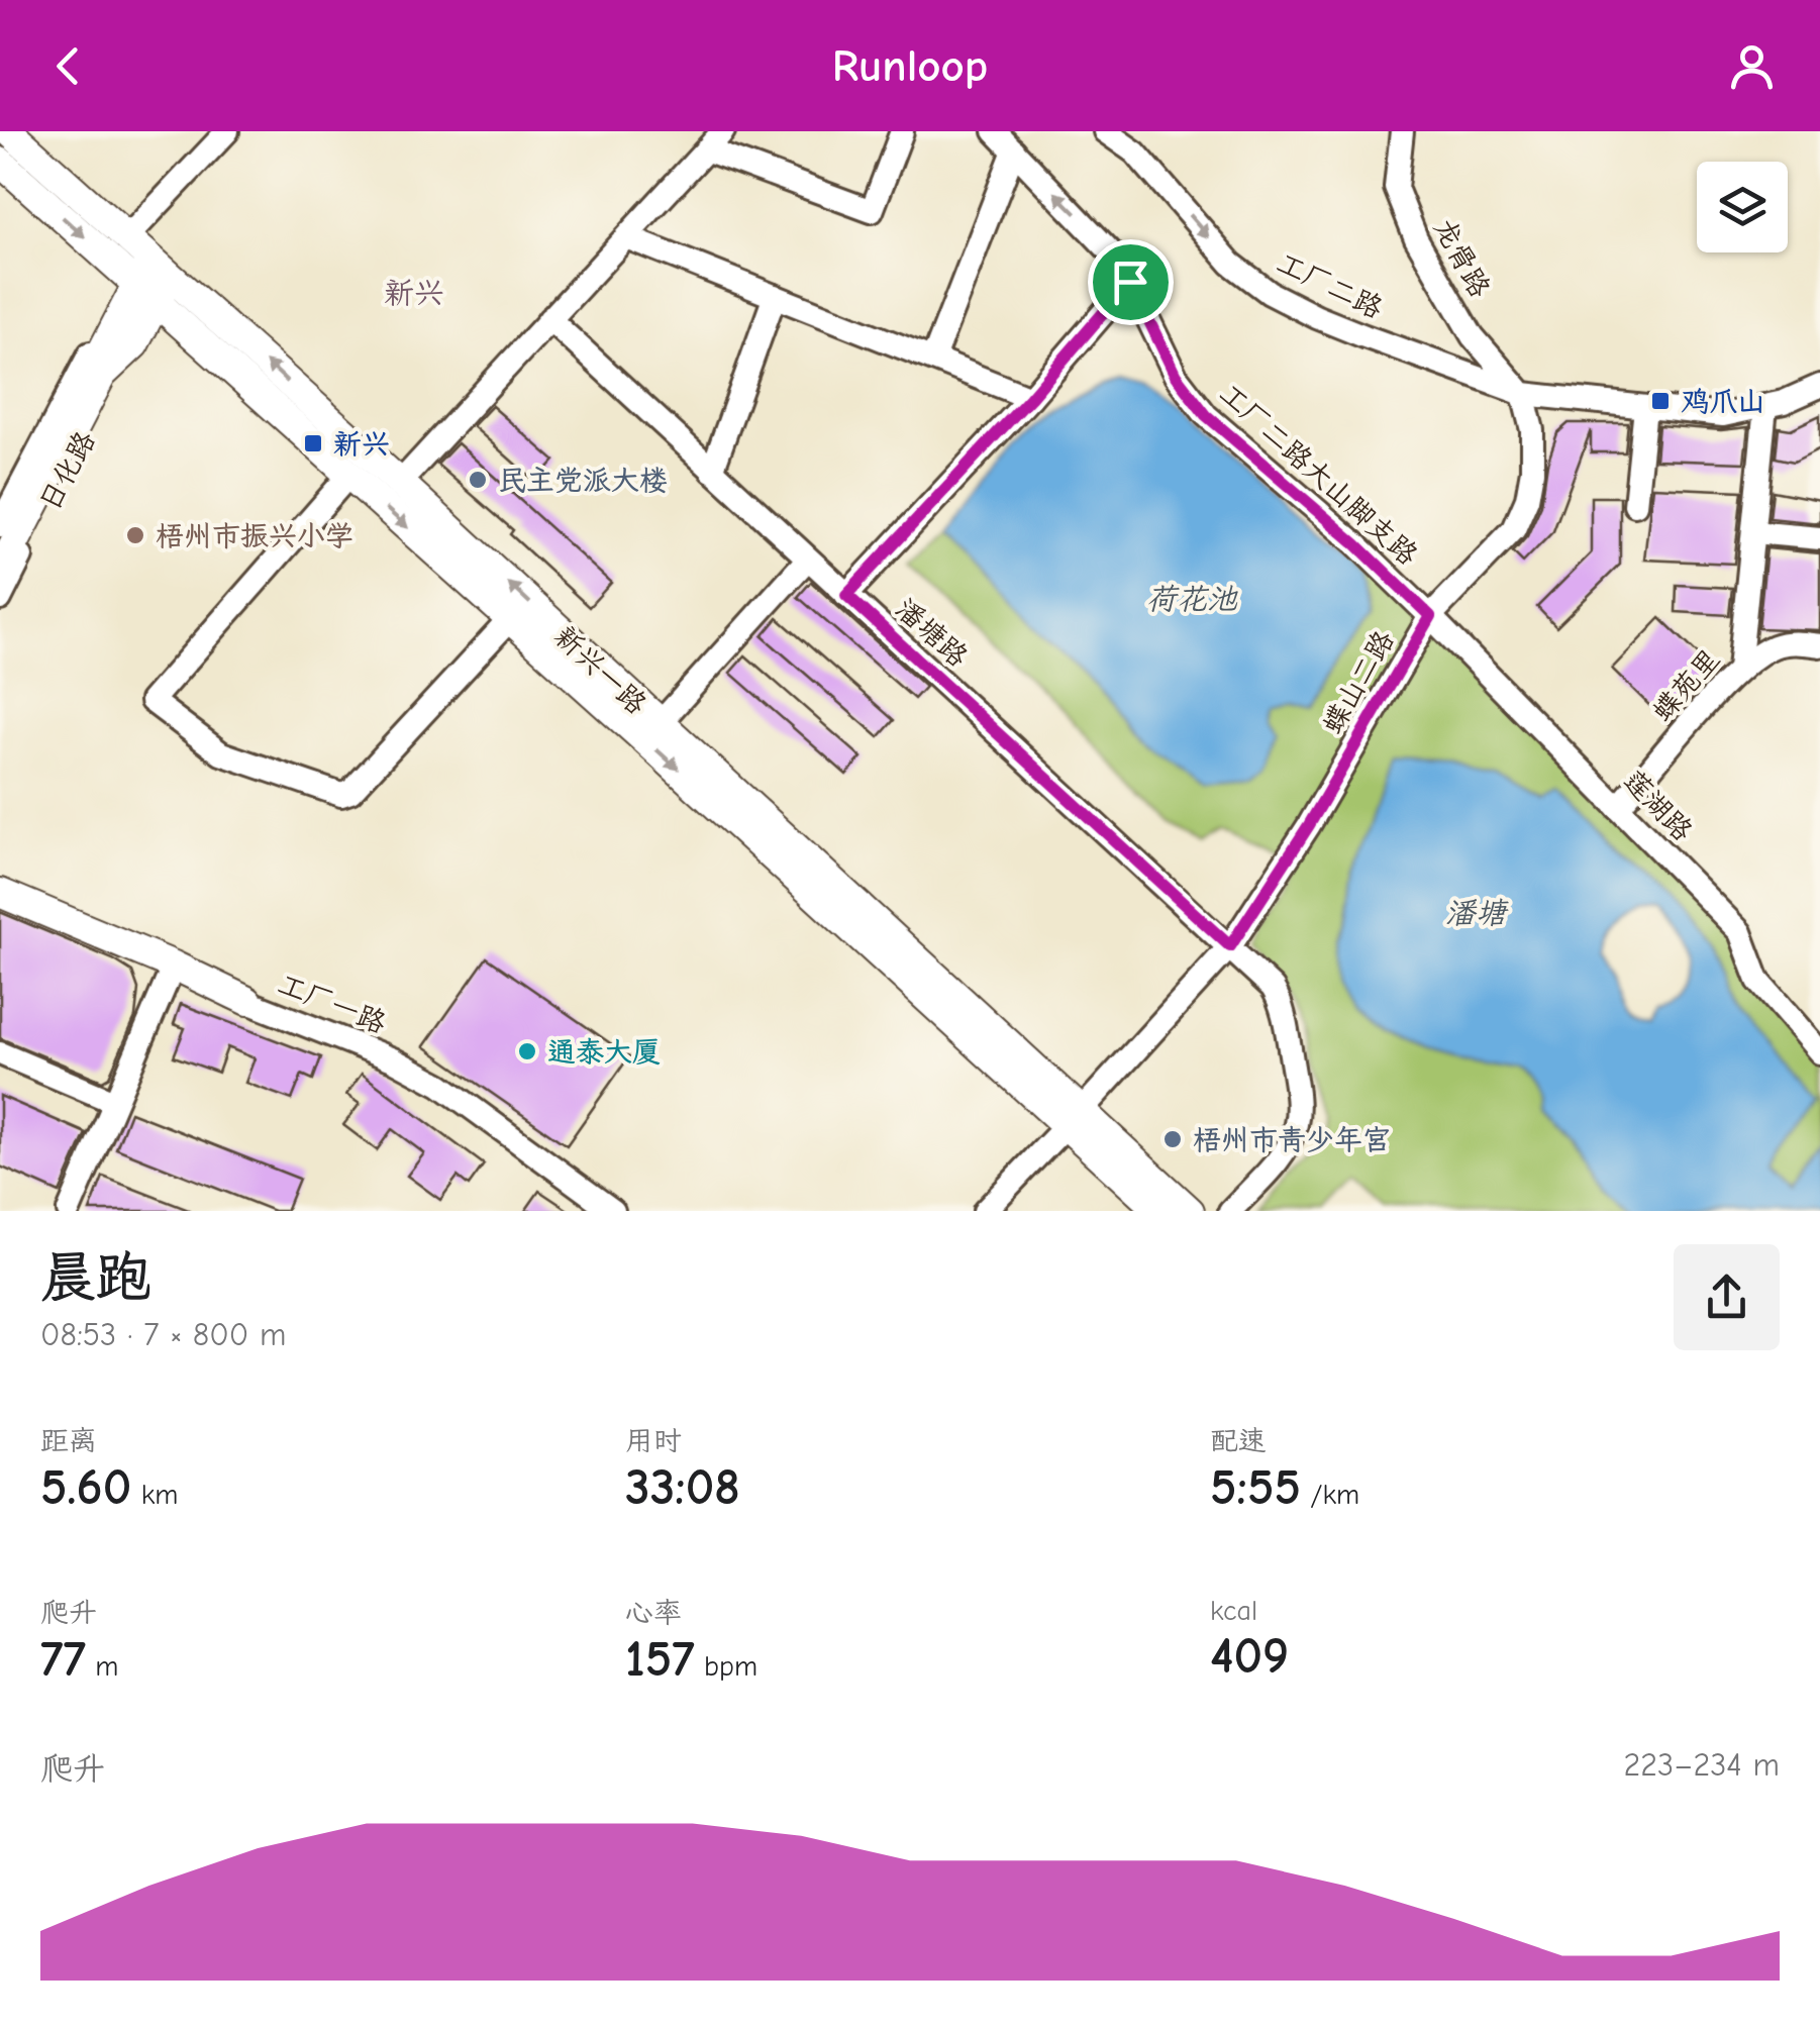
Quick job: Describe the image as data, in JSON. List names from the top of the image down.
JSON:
{
  "streets": {
    "main road": ["日化路", "新兴一路"],
    "street": [
      "龙骨路",
      "工厂二路",
      "工厂二路大山脚支路",
      "潘塘路",
      "蝶山二路",
      "蝶苑里",
      "莲湖路",
      "工厂一路"
    ]
  },
  "crossings": [
    ["龙骨路", "工厂二路"],
    ["龙骨路", "蝶山二路"],
    ["工厂二路", "蝶山二路"],
    ["日化路", "新兴一路"],
    ["工厂二路大山脚支路", "蝶山二路"],
    ["工厂二路大山脚支路", "莲湖路"],
    ["潘塘路", "蝶山二路"],
    ["新兴一路", "蝶山二路"],
    ["蝶山二路", "莲湖路"],
    ["蝶苑里", "莲湖路"]
  ],
  "one_way": ["工厂二路"],
  "districts": ["新兴"],
  "water": ["荷花池", "潘塘"],
  "places": {
    "transit": ["鸡爪山", "新兴"],
    "other": [
      "民主党派大楼",
      "梧州市振兴小学",
      "通泰大厦",
      "梧州市青少年宫"
    ]
  },
  "page": {
    "header": "Runloop",
    "heading": ["晨跑", "08:53 · 7 × 800 m"],
    "stats": [
      ["距离", "5.60 km"],
      ["用时", "33:08"],
      ["配速", "5:55 /km"],
      ["爬升", "77 m"],
      ["心率", "157 bpm"],
      ["kcal", "409"]
    ],
    "chart": ["爬升", "223–234 m"]
  }
}
